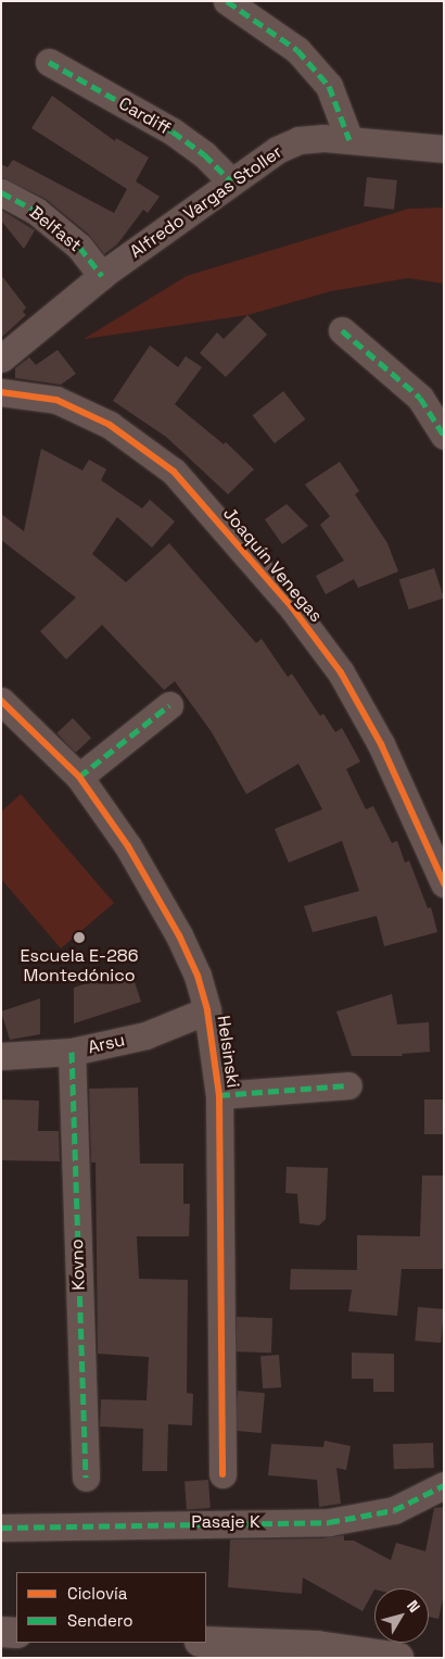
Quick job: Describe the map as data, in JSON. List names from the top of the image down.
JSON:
{
  "streets": {
    "street": [
      "Cardiff",
      "Alfredo Vargas Stoller",
      "Belfast",
      "Joaquín Venegas",
      "Arsu",
      "Helsinski",
      "Kovno",
      "Pasaje K"
    ]
  },
  "crossings": [
    ["Cardiff", "Alfredo Vargas Stoller"],
    ["Alfredo Vargas Stoller", "Belfast"],
    ["Arsu", "Helsinski"],
    ["Arsu", "Kovno"]
  ],
  "places": ["Escuela E-286 Montedónico"],
  "legend": ["Ciclovía", "Sendero"],
  "north": "top right"
}
